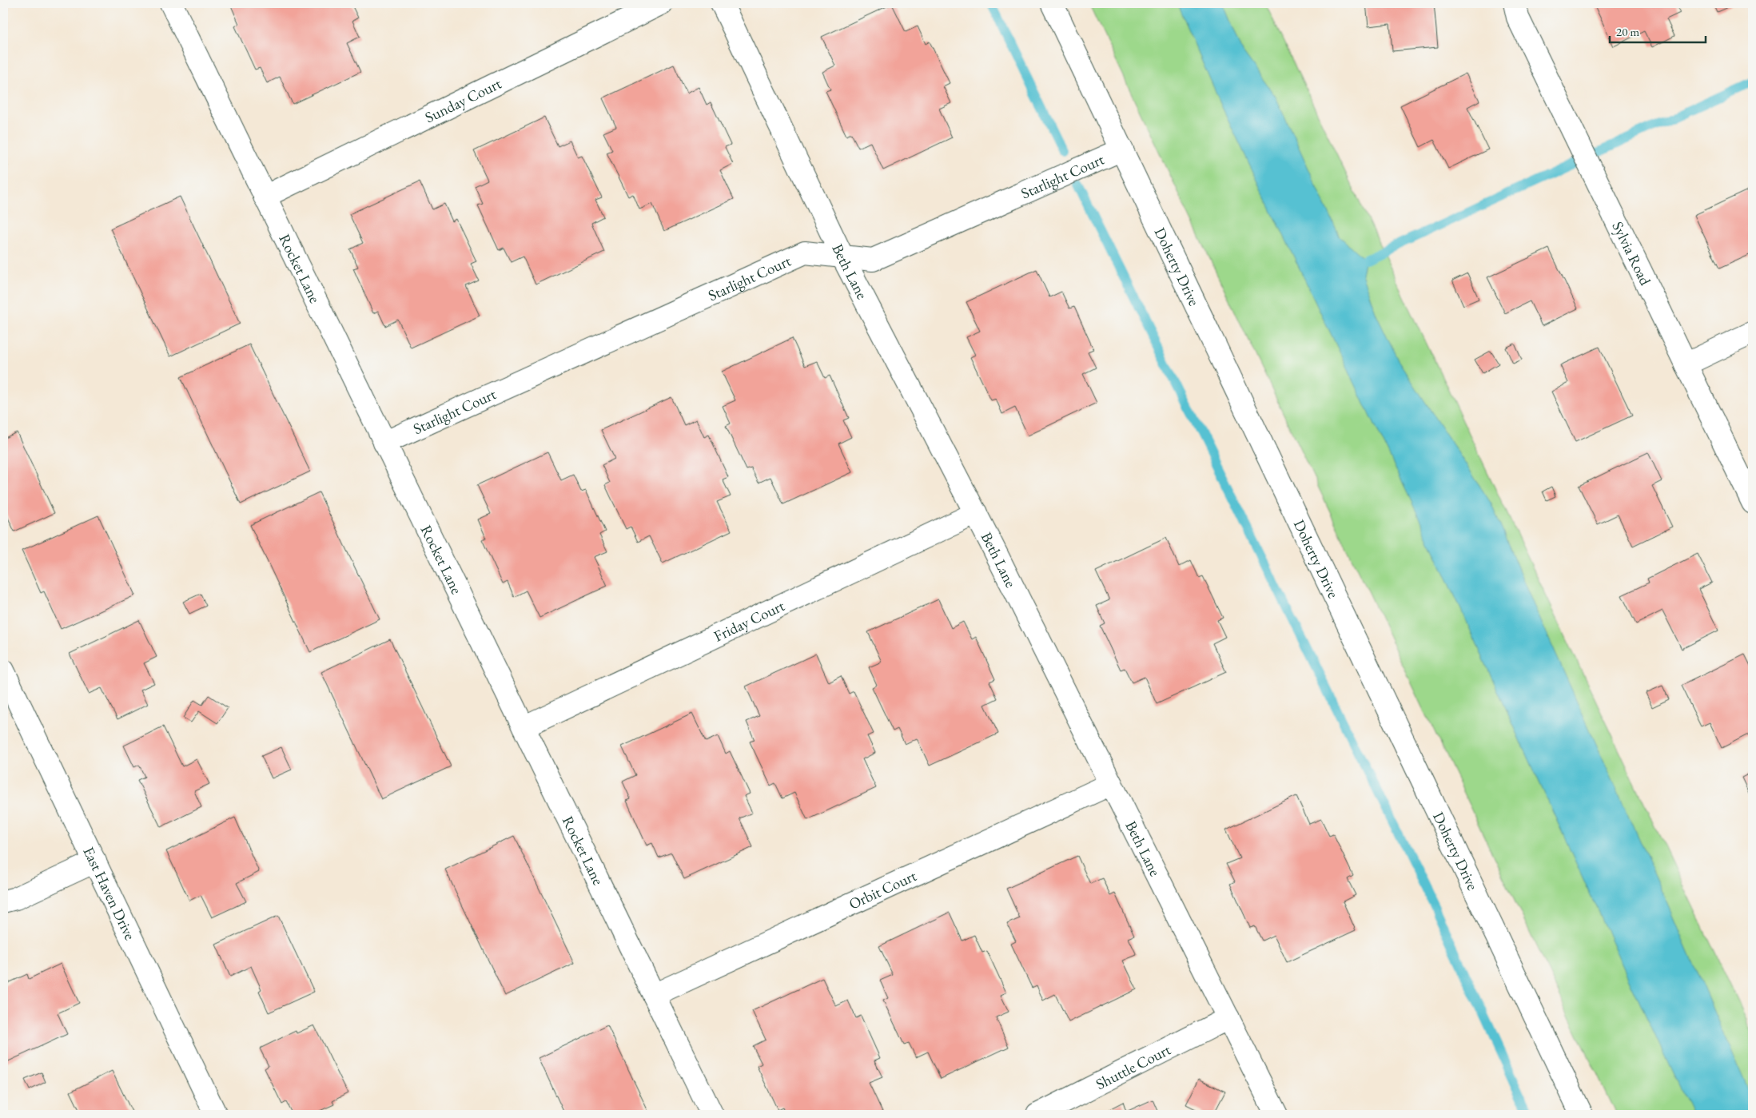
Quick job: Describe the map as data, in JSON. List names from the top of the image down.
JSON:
{
  "streets": {
    "street": [
      "Sunday Court",
      "Starlight Court",
      "Sylvia Road",
      "Doherty Drive",
      "Rocket Lane",
      "Beth Lane",
      "Friday Court",
      "Orbit Court",
      "East Haven Drive",
      "Shuttle Court"
    ]
  },
  "crossings": [
    ["Sunday Court", "Rocket Lane"],
    ["Starlight Court", "Doherty Drive"],
    ["Starlight Court", "Rocket Lane"],
    ["Starlight Court", "Beth Lane"],
    ["Rocket Lane", "Friday Court"],
    ["Rocket Lane", "Orbit Court"],
    ["Beth Lane", "Friday Court"],
    ["Beth Lane", "Orbit Court"],
    ["Beth Lane", "Shuttle Court"]
  ],
  "scale_bar": "20 m"
}
